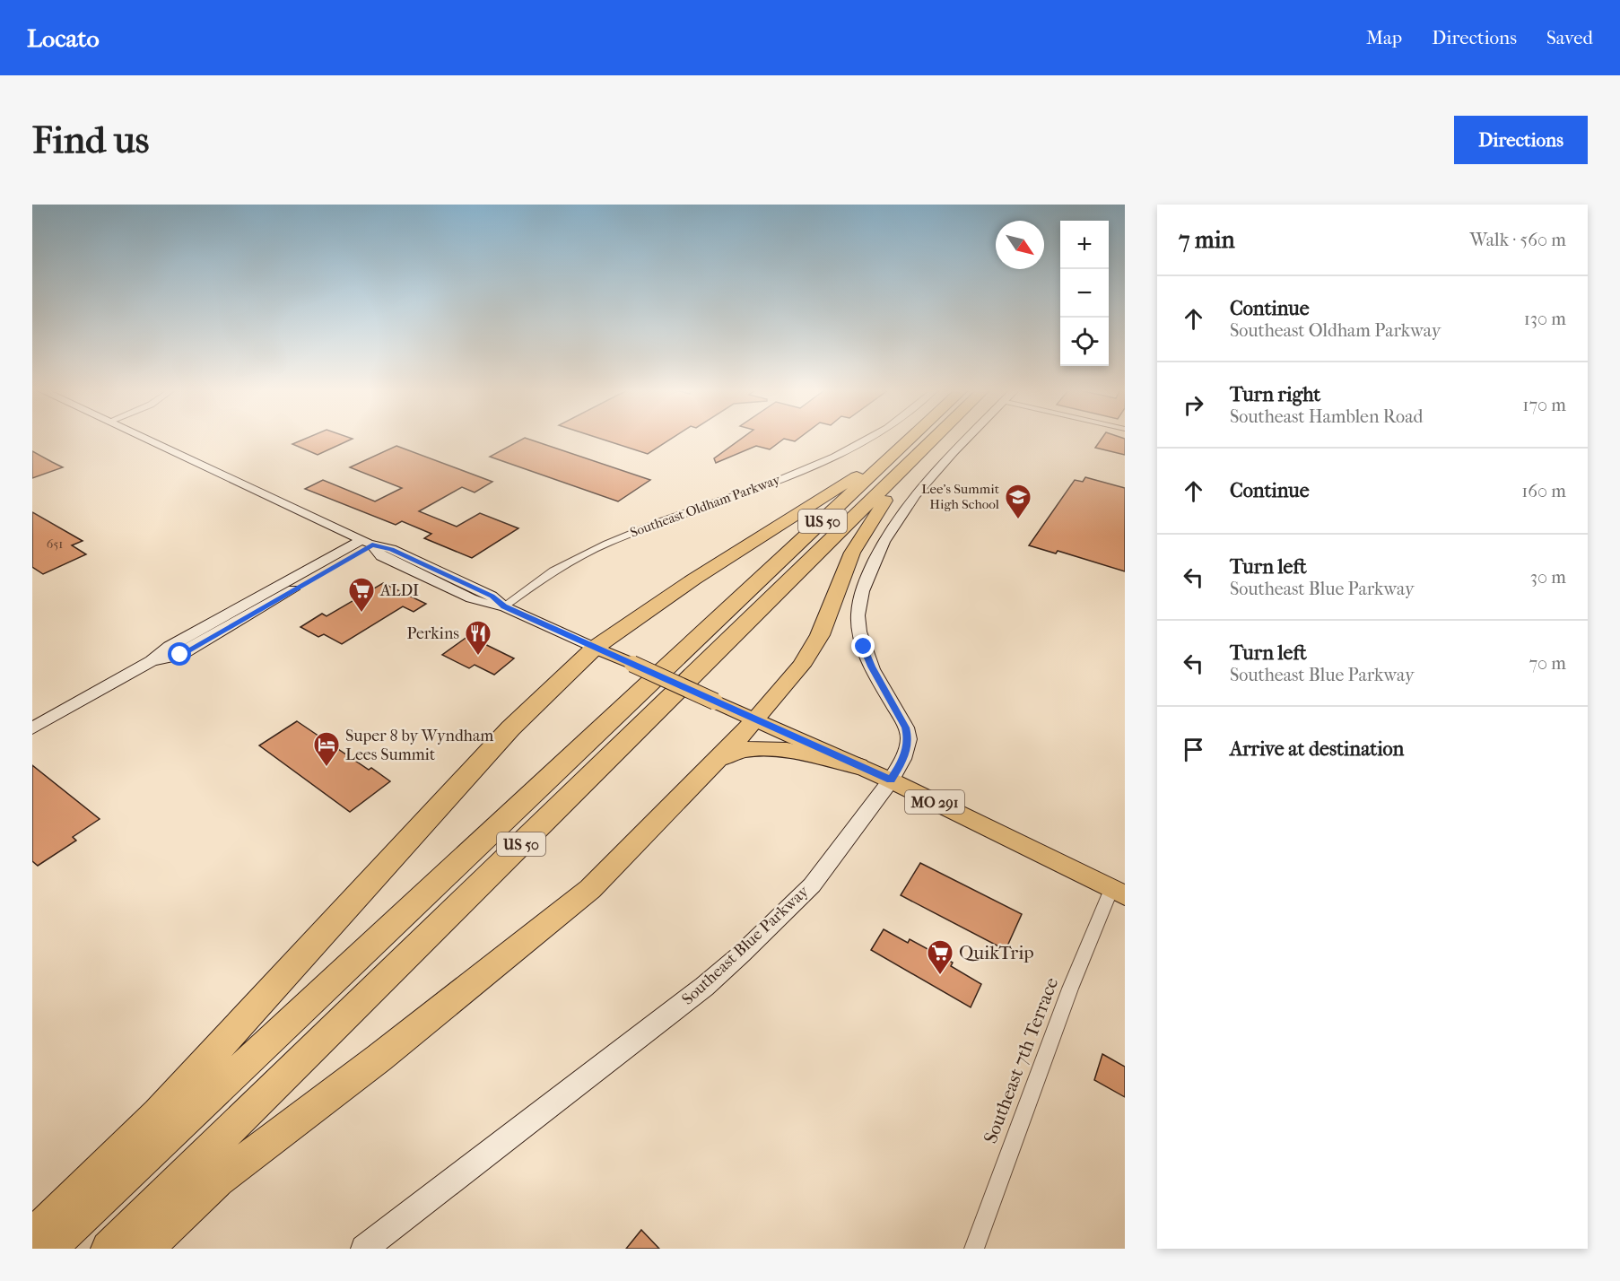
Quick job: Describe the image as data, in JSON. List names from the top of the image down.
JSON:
{
  "streets": {
    "highway": ["US 50"],
    "main road": ["MO 291"],
    "street": ["Southeast Oldham Parkway", "Southeast Blue Parkway", "Southeast 7th Terrace"]
  },
  "crossings": [
    ["MO 291", "Southeast Blue Parkway"],
    ["MO 291", "Southeast 7th Terrace"]
  ],
  "places": {
    "school or university": ["Lee's Summit High School"],
    "supermarket": ["ALDI", "QuikTrip"],
    "restaurant": ["Perkins"],
    "hotel": ["Super 8 by Wyndham Lees Summit"]
  },
  "house_numbers": ["651"],
  "north": "bottom right",
  "page": {
    "header": "Locato",
    "nav": ["Map", "Directions", "Saved"],
    "buttons": "Directions",
    "title": "Find us",
    "heading": ["7 min", "Walk · 560 m"],
    "map_buttons": ["+", "−"],
    "list": [
      ["Continue", "Southeast Oldham Parkway", "130 m"],
      ["Turn right", "Southeast Hamblen Road", "170 m"],
      ["Continue", "160 m"],
      ["Turn left", "Southeast Blue Parkway", "30 m"],
      ["Turn left", "Southeast Blue Parkway", "70 m"],
      "Arrive at destination"
    ]
  }
}
